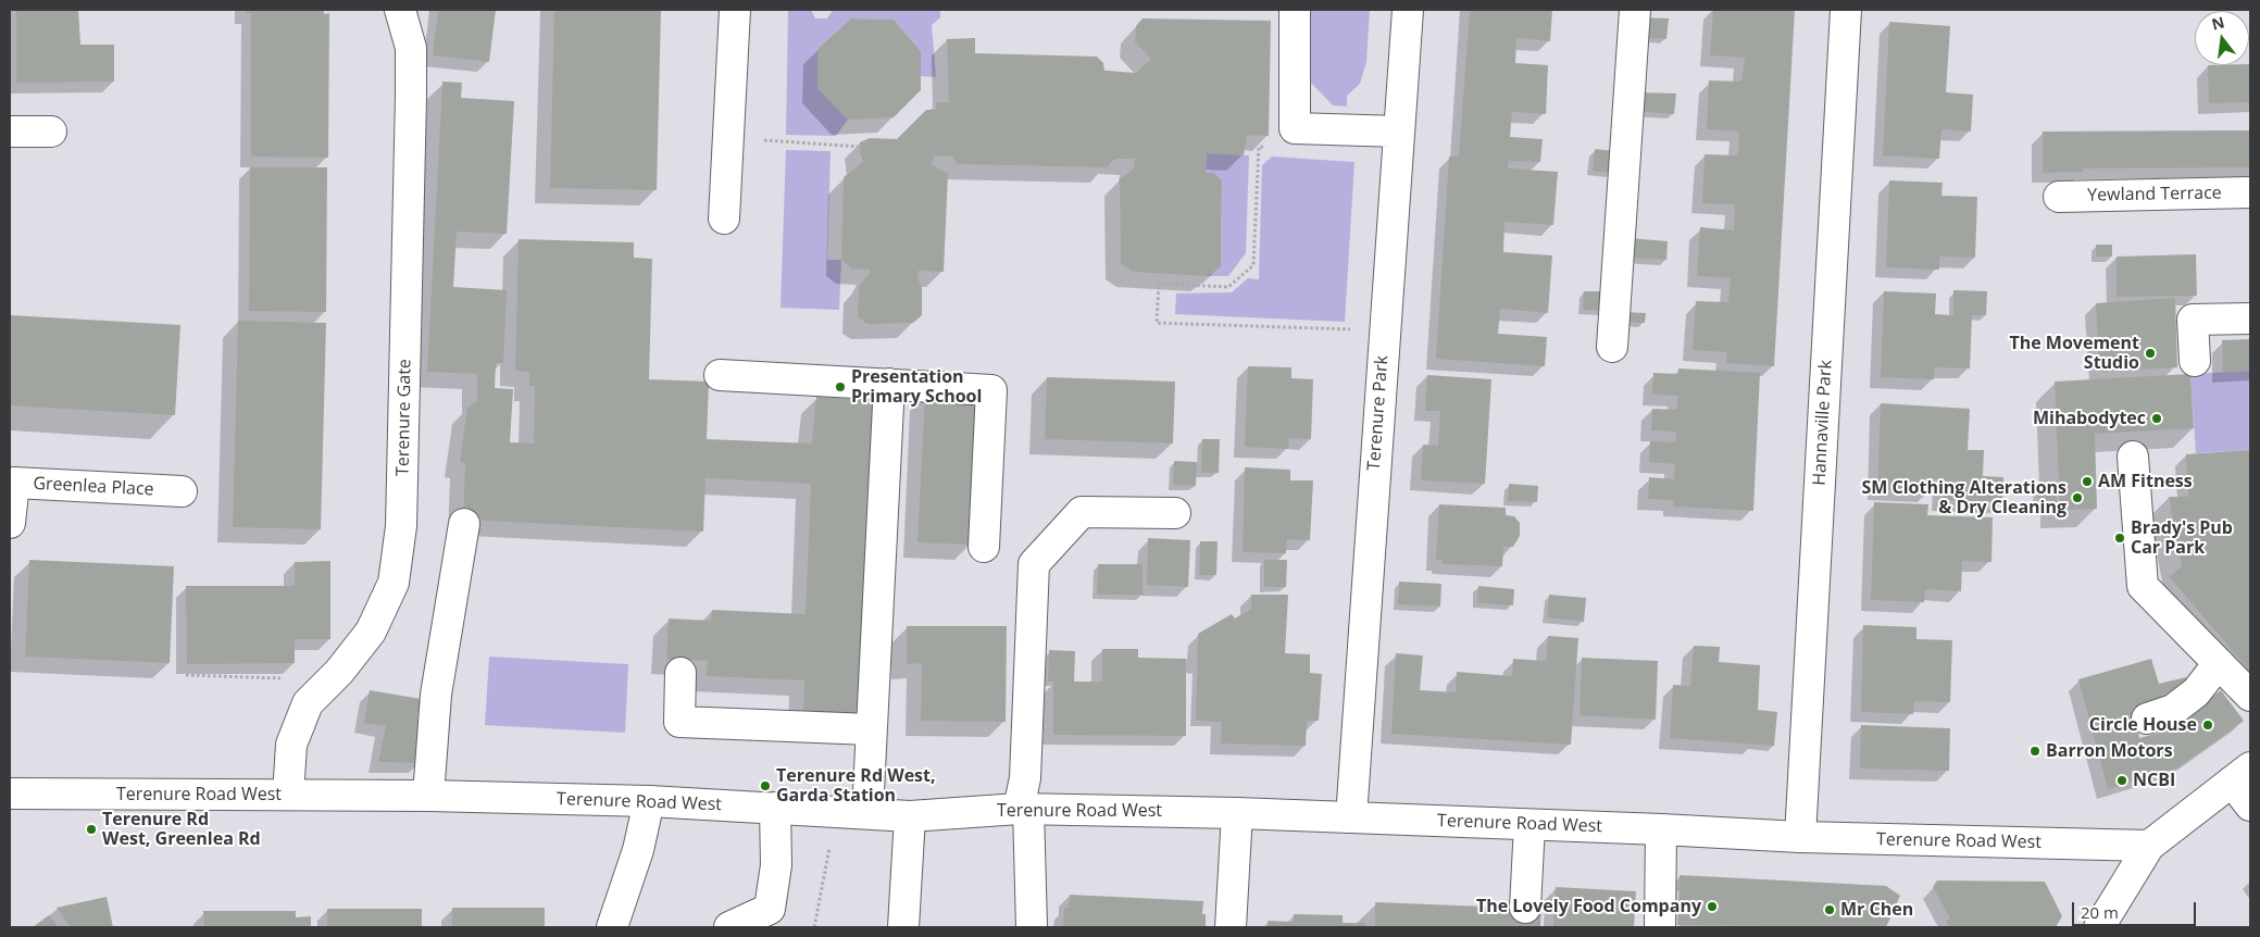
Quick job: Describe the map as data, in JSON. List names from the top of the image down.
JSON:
{
  "streets": {
    "street": [
      "Yewland Terrace",
      "Terenure Park",
      "Terenure Gate",
      "Hannaville Park",
      "Greenlea Place",
      "Terenure Road West"
    ]
  },
  "crossings": [
    ["Terenure Park", "Terenure Road West"],
    ["Terenure Gate", "Terenure Road West"],
    ["Hannaville Park", "Terenure Road West"]
  ],
  "places": [
    "The Movement Studio",
    "Presentation Primary School",
    "Mihabodytec",
    "AM Fitness",
    "SM Clothing Alterations & Dry Cleaning",
    "Brady's Pub Car Park",
    "Circle House",
    "Barron Motors",
    "NCBI",
    "Terenure Rd West, Garda Station",
    "Terenure Rd West, Greenlea Rd",
    "The Lovely Food Company",
    "Mr Chen"
  ],
  "scale_bar": "20 m",
  "north": "top"
}
